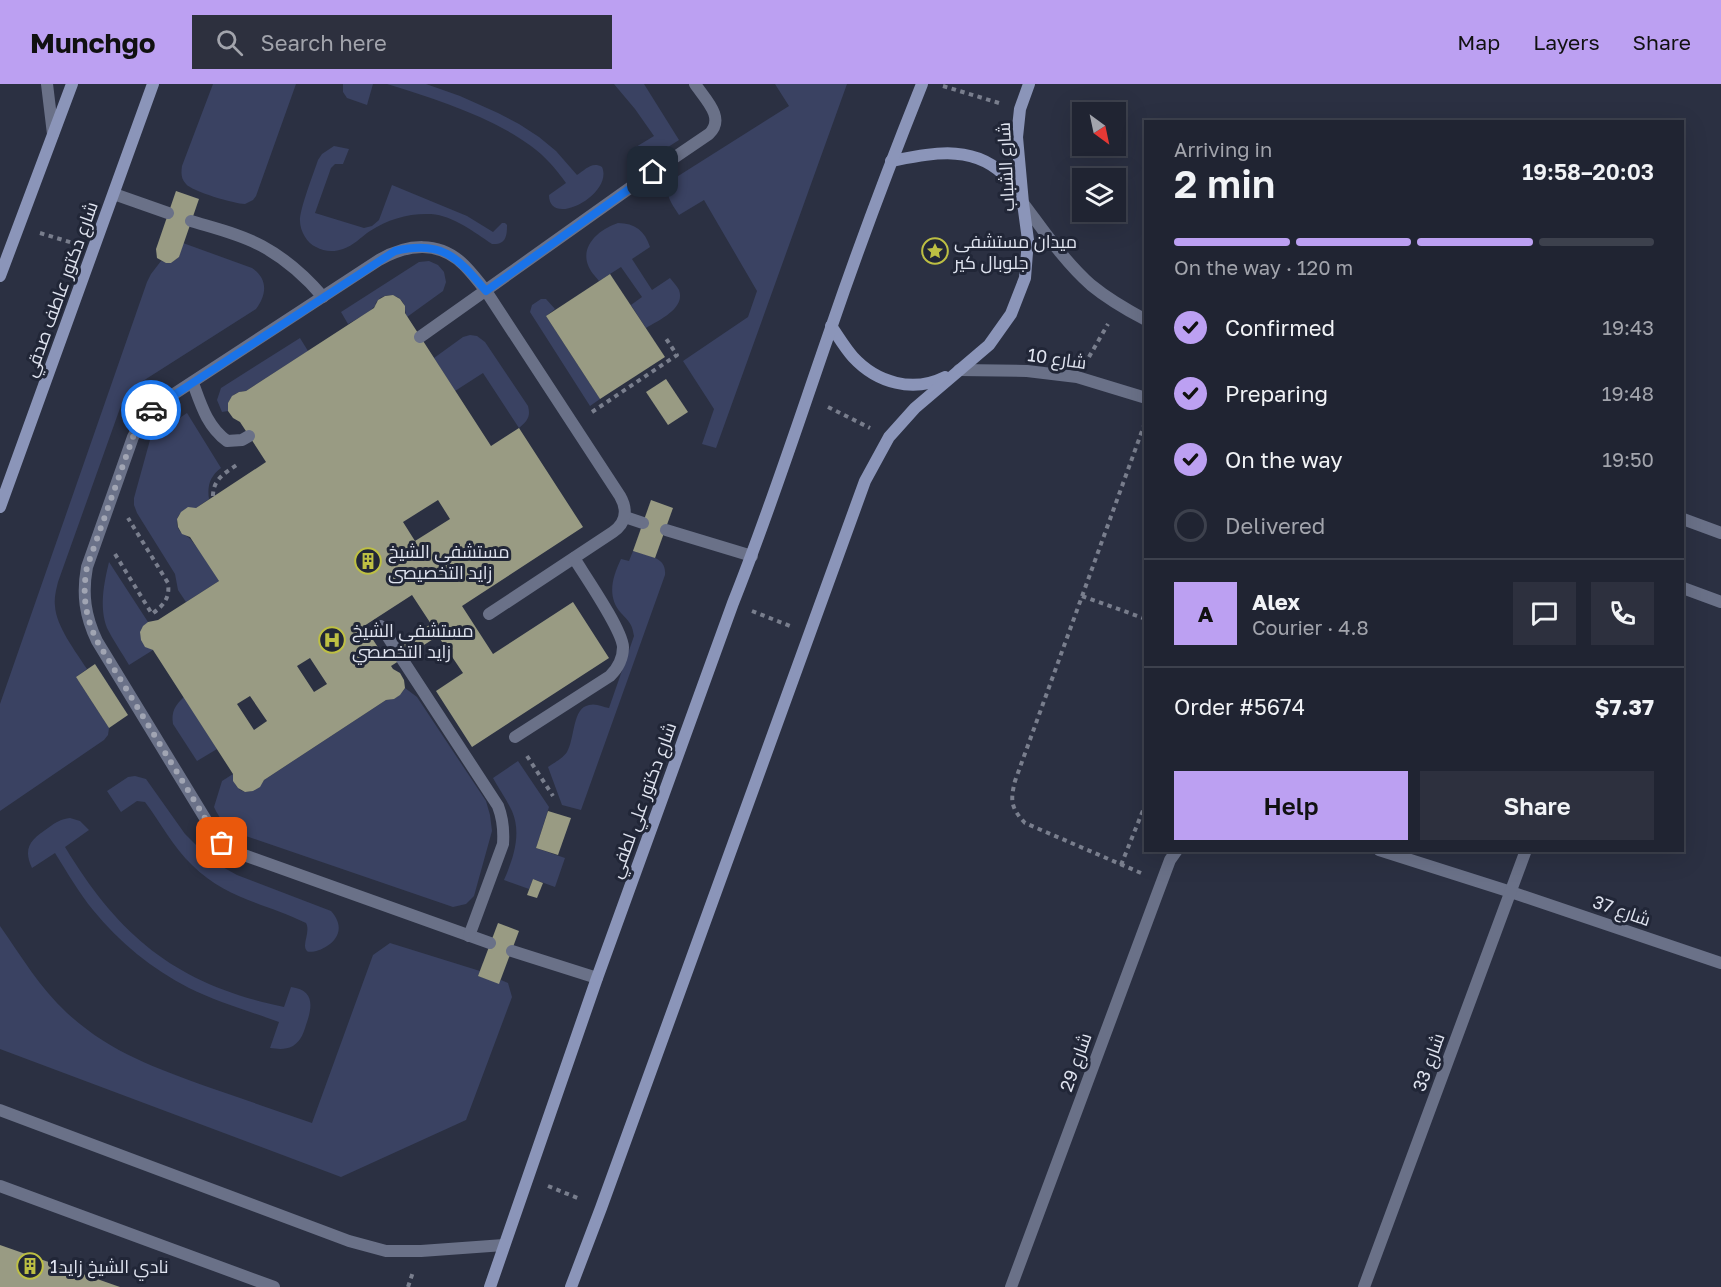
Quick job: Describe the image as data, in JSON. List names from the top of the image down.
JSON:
{
  "streets": {
    "street": [
      "شارع الشباب",
      "شارع دكتور عاطف صدقي",
      "شارع 10",
      "شارع دكتور علي لطفي",
      "شارع 37",
      "شارع 29",
      "شارع 33"
    ]
  },
  "crossings": [
    ["شارع الشباب", "شارع 10"],
    ["شارع 37", "شارع 33"]
  ],
  "places": {
    "place": ["ميدان مستشفى جلوبال كير"],
    "building": ["مستشفى الشيخ زايد التخصيصى", "نادي الشيخ زايد1"],
    "hospital": ["مستشفى الشيخ زايد التخصصي"]
  },
  "north": "bottom right",
  "page": {
    "header": "Munchgo",
    "search": "Search here",
    "nav": ["Map", "Layers", "Share"],
    "heading": ["2 min", "Arriving in", "19:58–20:03"],
    "panel": [
      "Alex",
      "Courier · 4.8",
      "Order #5674",
      "$7.37"
    ],
    "bar": "On the way · 120 m",
    "list": [
      ["Confirmed", "19:43"],
      ["Preparing", "19:48"],
      ["On the way", "19:50"],
      "Delivered"
    ],
    "round": "A",
    "buttons": ["Help", "Share"]
  }
}
